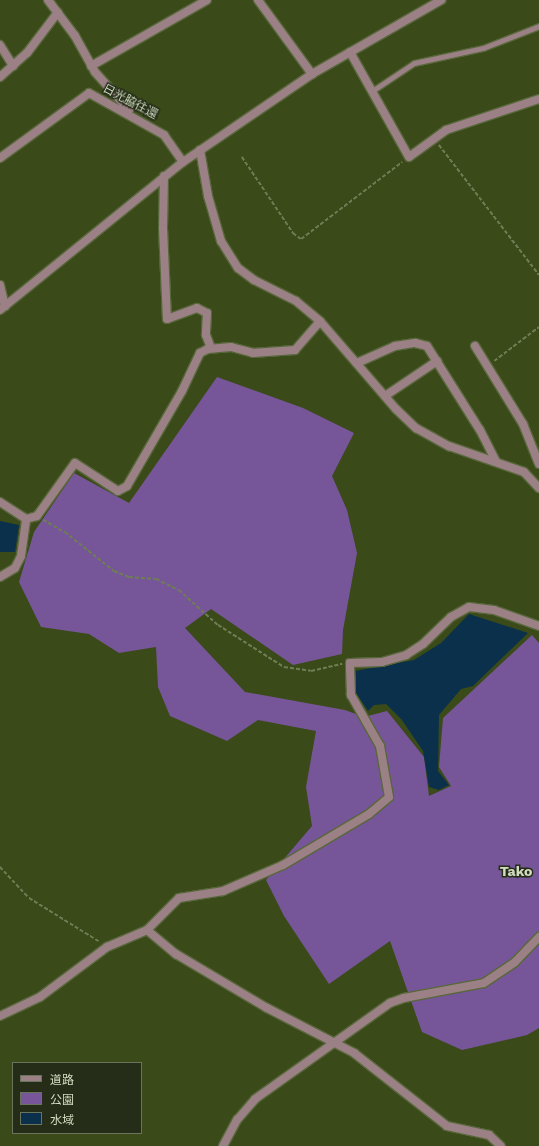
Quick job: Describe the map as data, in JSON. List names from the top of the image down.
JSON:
{
  "streets": {
    "street": ["日光脇往還"]
  },
  "districts": ["Tako"],
  "legend": ["道路", "公園", "水域"]
}
